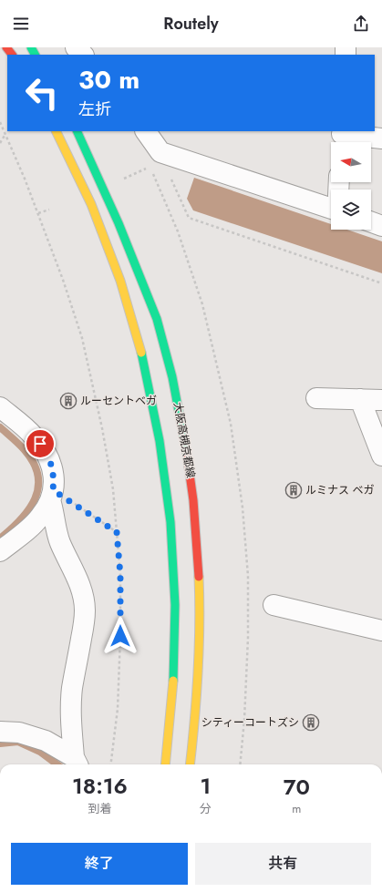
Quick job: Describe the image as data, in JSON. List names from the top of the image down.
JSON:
{
  "streets": {
    "main road": ["大阪高槻京都線"]
  },
  "places": {
    "building": ["ルーセントベガ", "ルミナス ベガ", "シティーコートズシ"]
  },
  "north": "left",
  "page": {
    "header": "Routely",
    "turn": ["30 m", "左折"],
    "eta": [
      "18:16",
      "到着",
      "1",
      "分",
      "70",
      "m"
    ],
    "buttons": ["終了", "共有"]
  }
}
